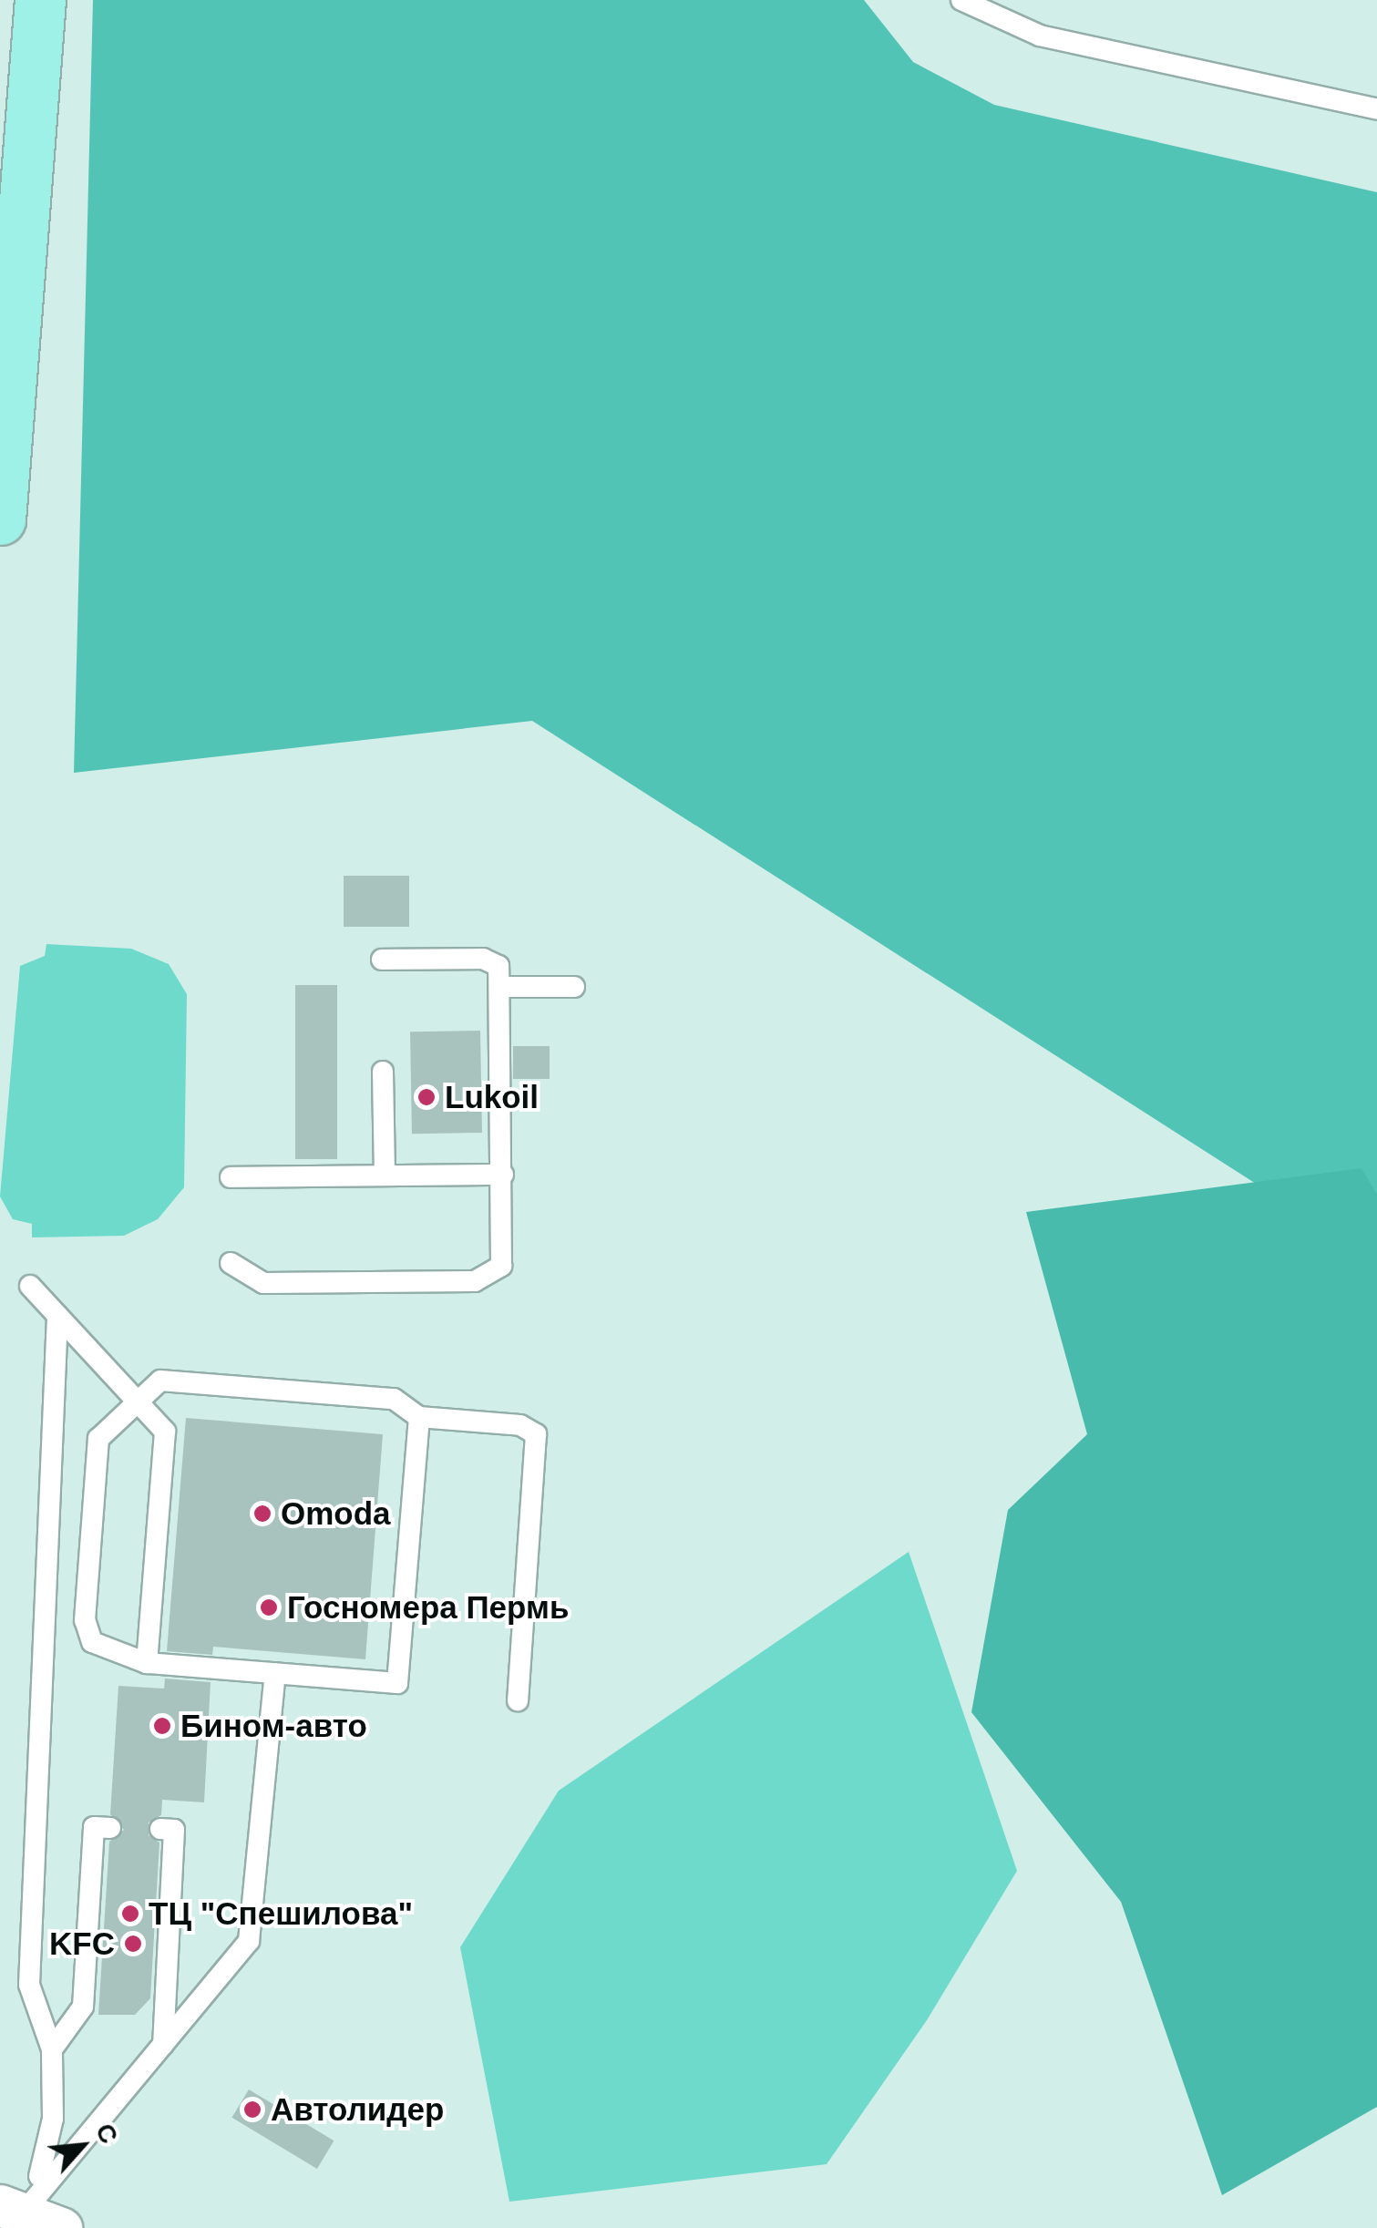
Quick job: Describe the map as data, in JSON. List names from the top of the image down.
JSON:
{
  "places": [
    "Lukoil",
    "Omoda",
    "Госномера Пермь",
    "Бином-авто",
    "ТЦ \"Спешилова\"",
    "KFC",
    "Автолидер"
  ],
  "north": "top right"
}
